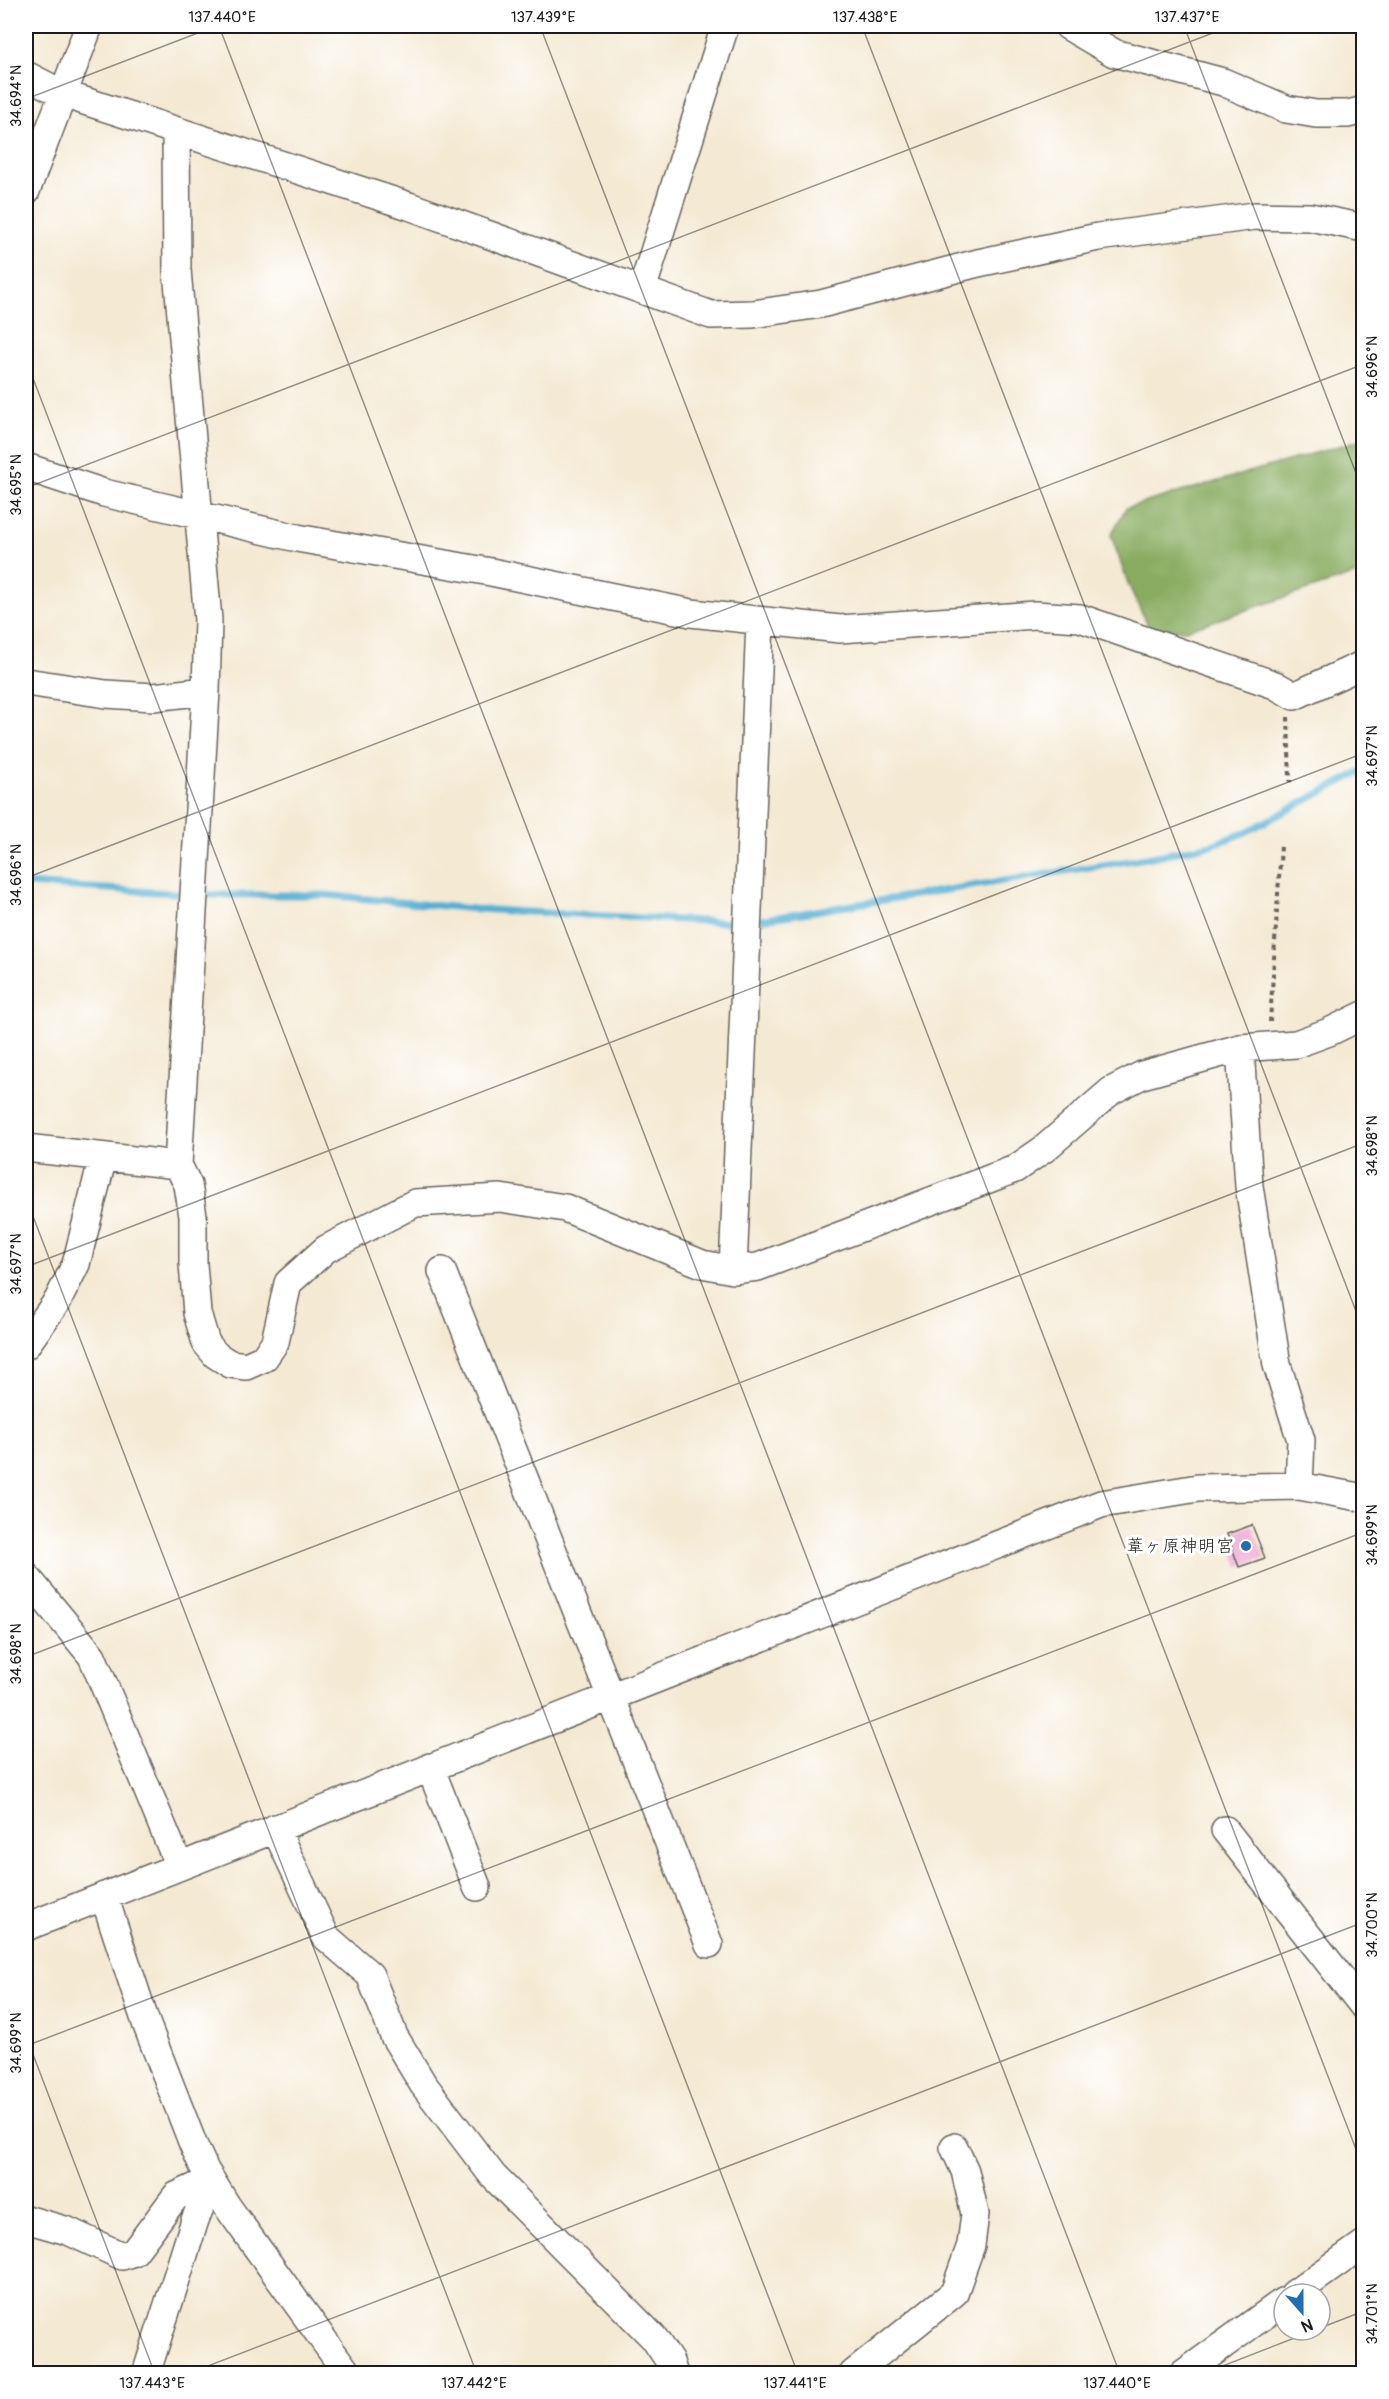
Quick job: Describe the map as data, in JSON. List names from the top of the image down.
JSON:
{
  "places": ["葦ヶ原神明宮"],
  "north": "bottom",
  "coordinates": [
    "137.440°E",
    "137.439°E",
    "137.438°E",
    "137.437°E",
    "34.694°N",
    "34.696°N",
    "34.695°N",
    "34.697°N",
    "34.698°N",
    "34.699°N",
    "34.700°N",
    "34.701°N",
    "137.443°E",
    "137.442°E",
    "137.441°E"
  ]
}
